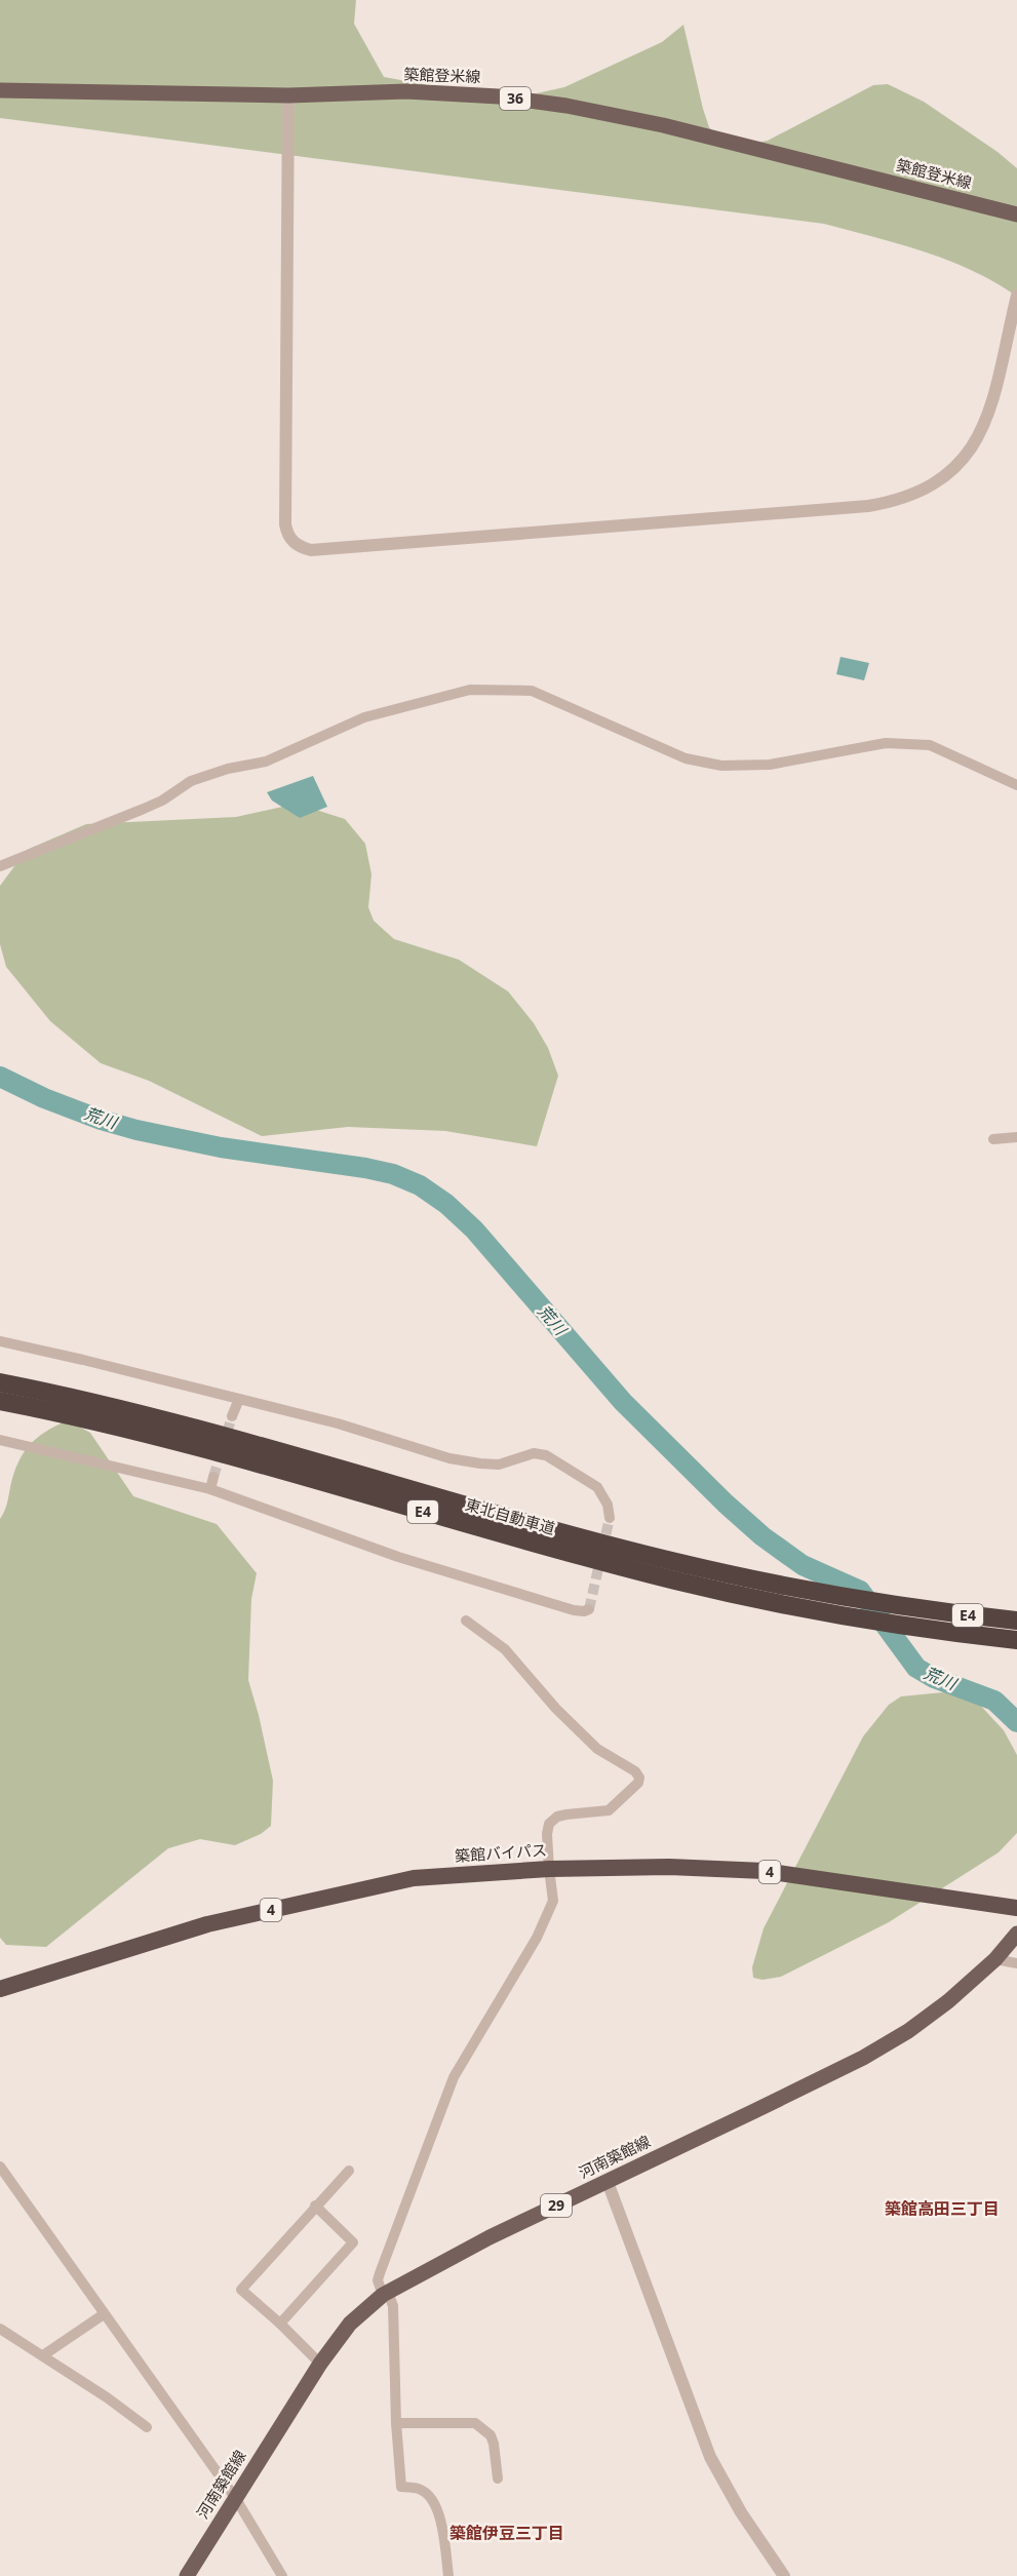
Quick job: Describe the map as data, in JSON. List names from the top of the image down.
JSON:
{
  "streets": {
    "highway": [
      "E4",
      "東北自動車道",
      "築館バイパス",
      "4"
    ],
    "main road": [
      "築館登米線",
      "36",
      "河南築館線",
      "29"
    ]
  },
  "districts": ["築館高田三丁目", "築館伊豆三丁目"],
  "water": ["荒川"]
}
